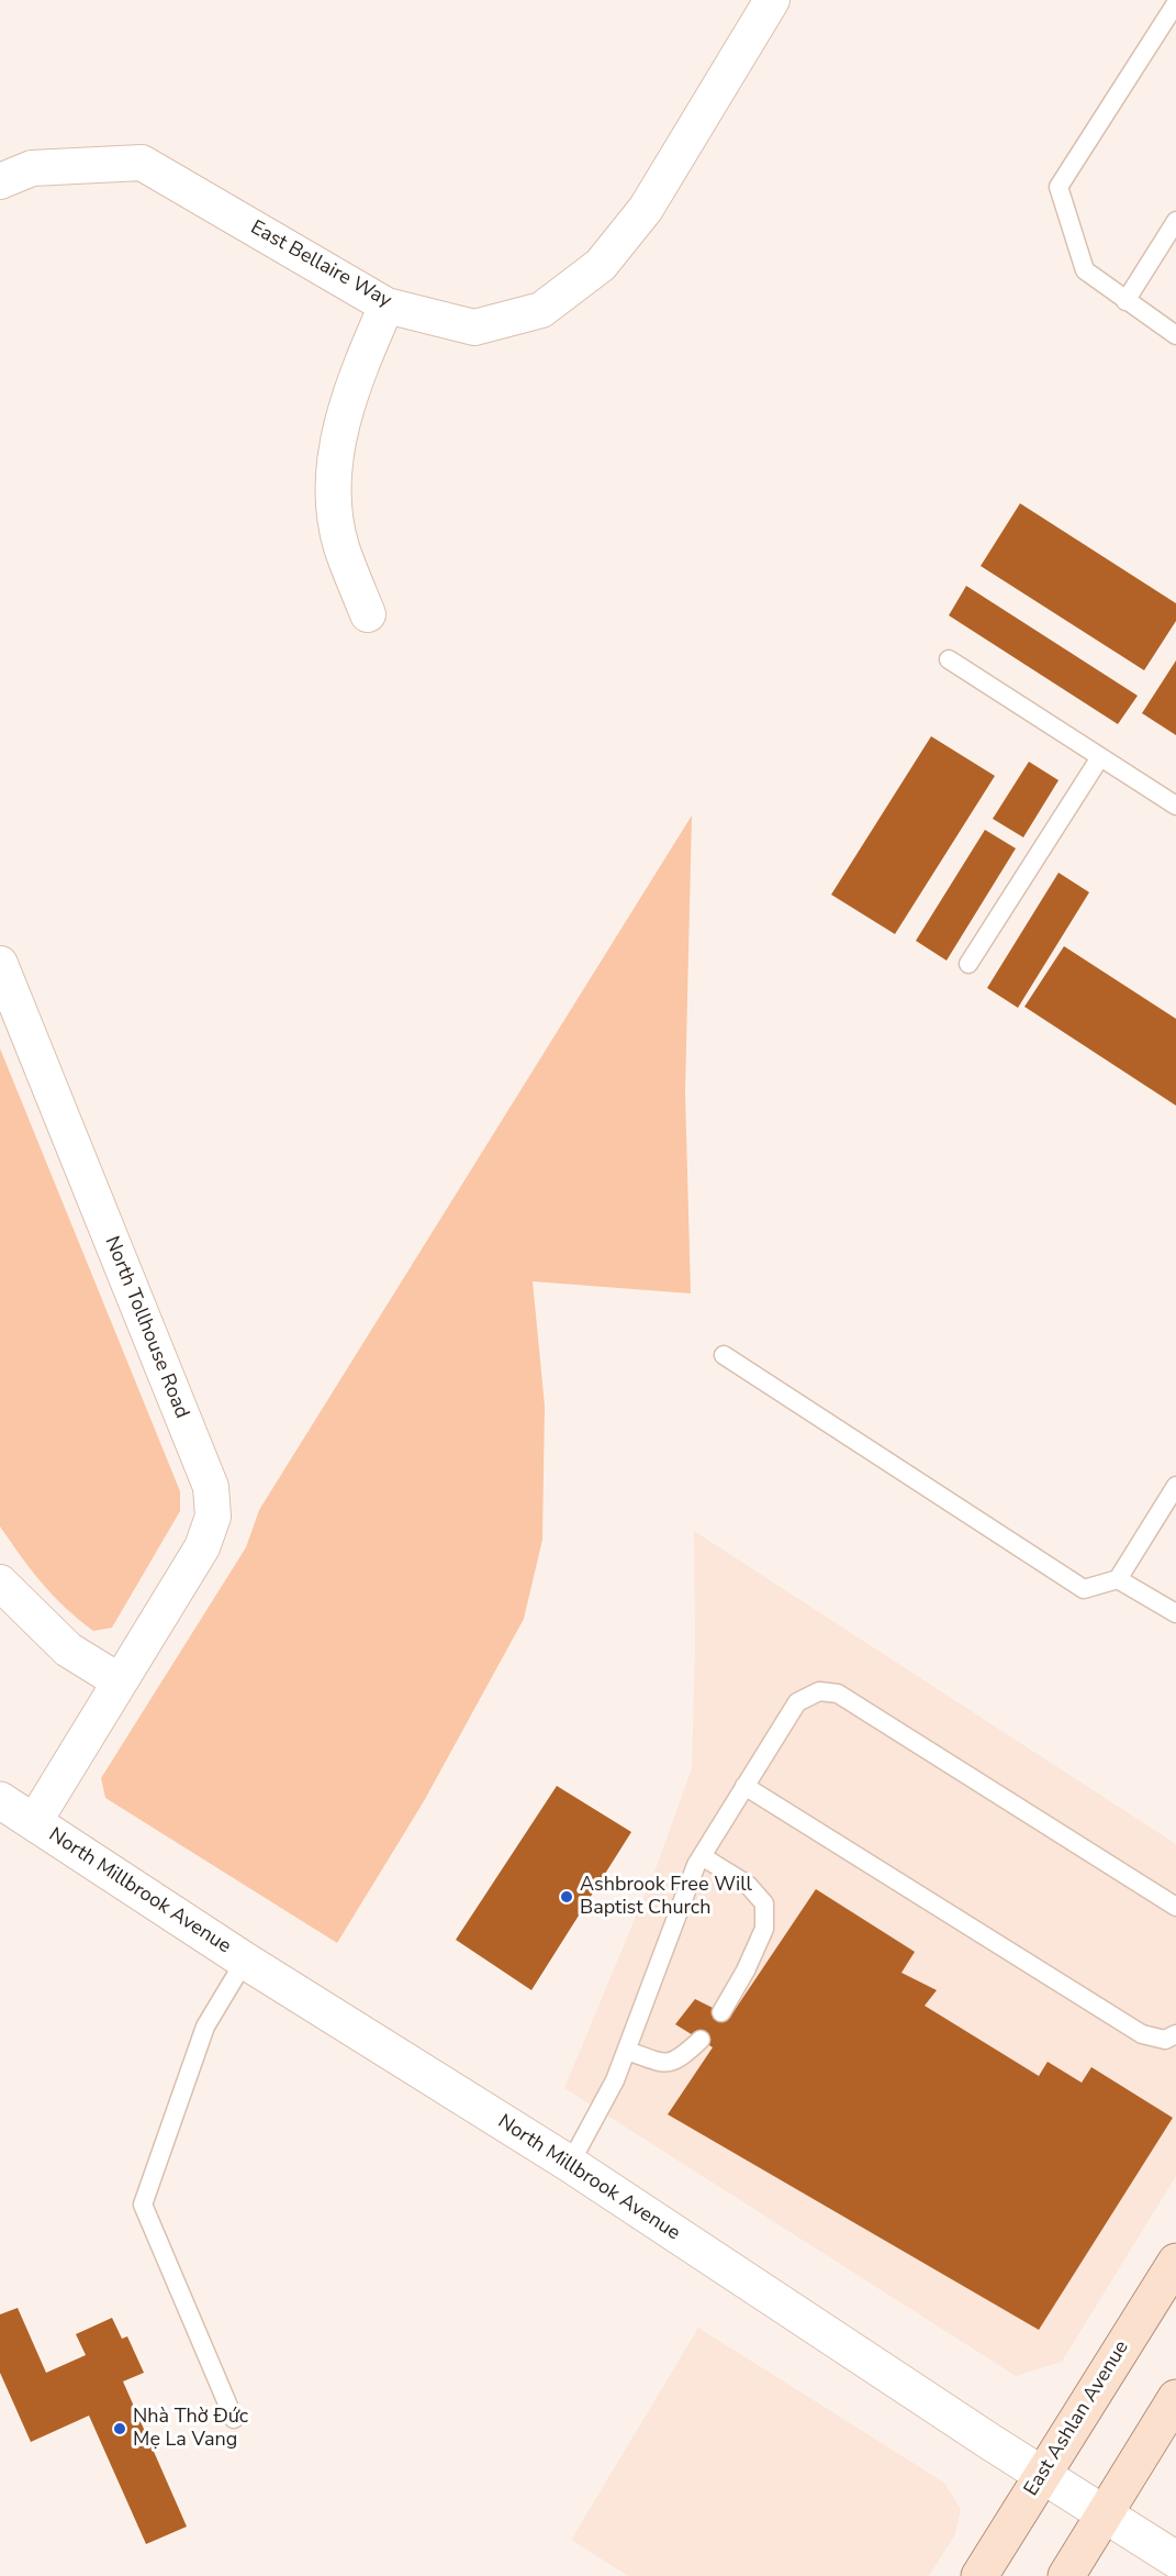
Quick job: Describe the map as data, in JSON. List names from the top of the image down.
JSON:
{
  "streets": {
    "main road": ["East Ashlan Avenue"],
    "street": ["East Bellaire Way", "North Tollhouse Road", "North Millbrook Avenue"]
  },
  "crossings": [
    ["North Tollhouse Road", "North Millbrook Avenue"],
    ["North Millbrook Avenue", "East Ashlan Avenue"]
  ],
  "places": ["Ashbrook Free Will Baptist Church", "Nhà Thờ Đức Mẹ La Vang"]
}
